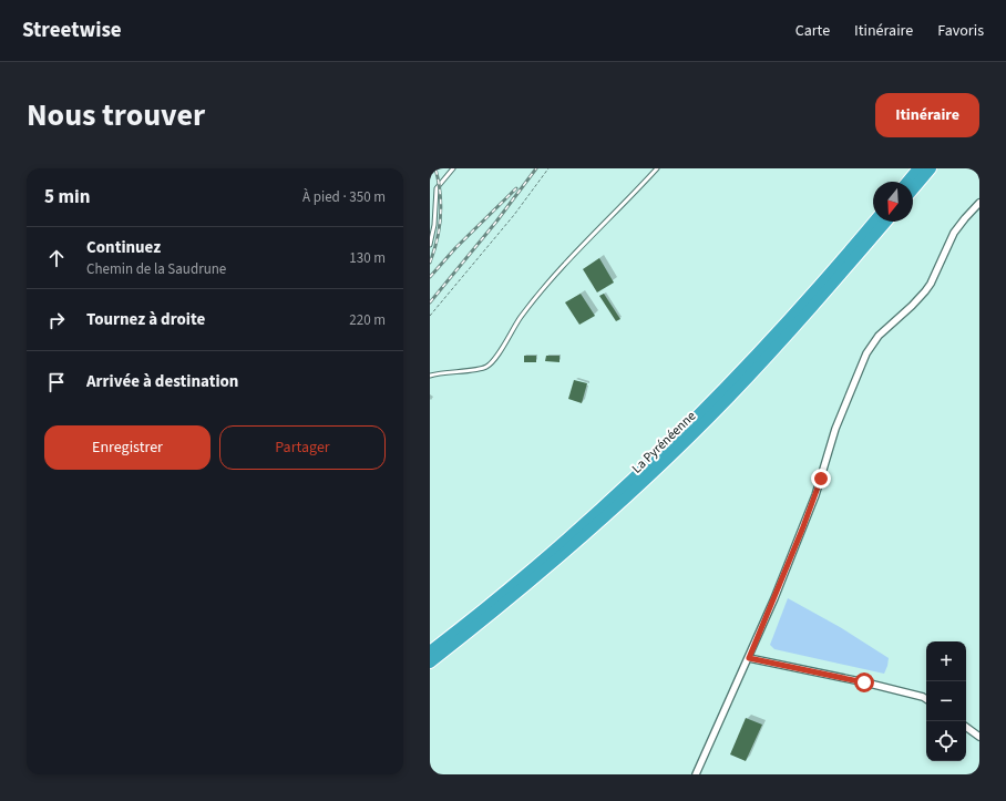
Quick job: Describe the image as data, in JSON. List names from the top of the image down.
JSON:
{
  "streets": {
    "highway": ["La Pyrénéenne"]
  },
  "north": "bottom",
  "page": {
    "header": "Streetwise",
    "nav": ["Carte", "Itinéraire", "Favoris"],
    "title": "Nous trouver",
    "buttons": [
      "Itinéraire",
      ["Enregistrer", "Partager"]
    ],
    "heading": ["5 min", "À pied · 350 m"],
    "list": [
      ["Continuez", "Chemin de la Saudrune", "130 m"],
      ["Tournez à droite", "220 m"],
      "Arrivée à destination"
    ],
    "map_buttons": ["+", "−"]
  }
}
